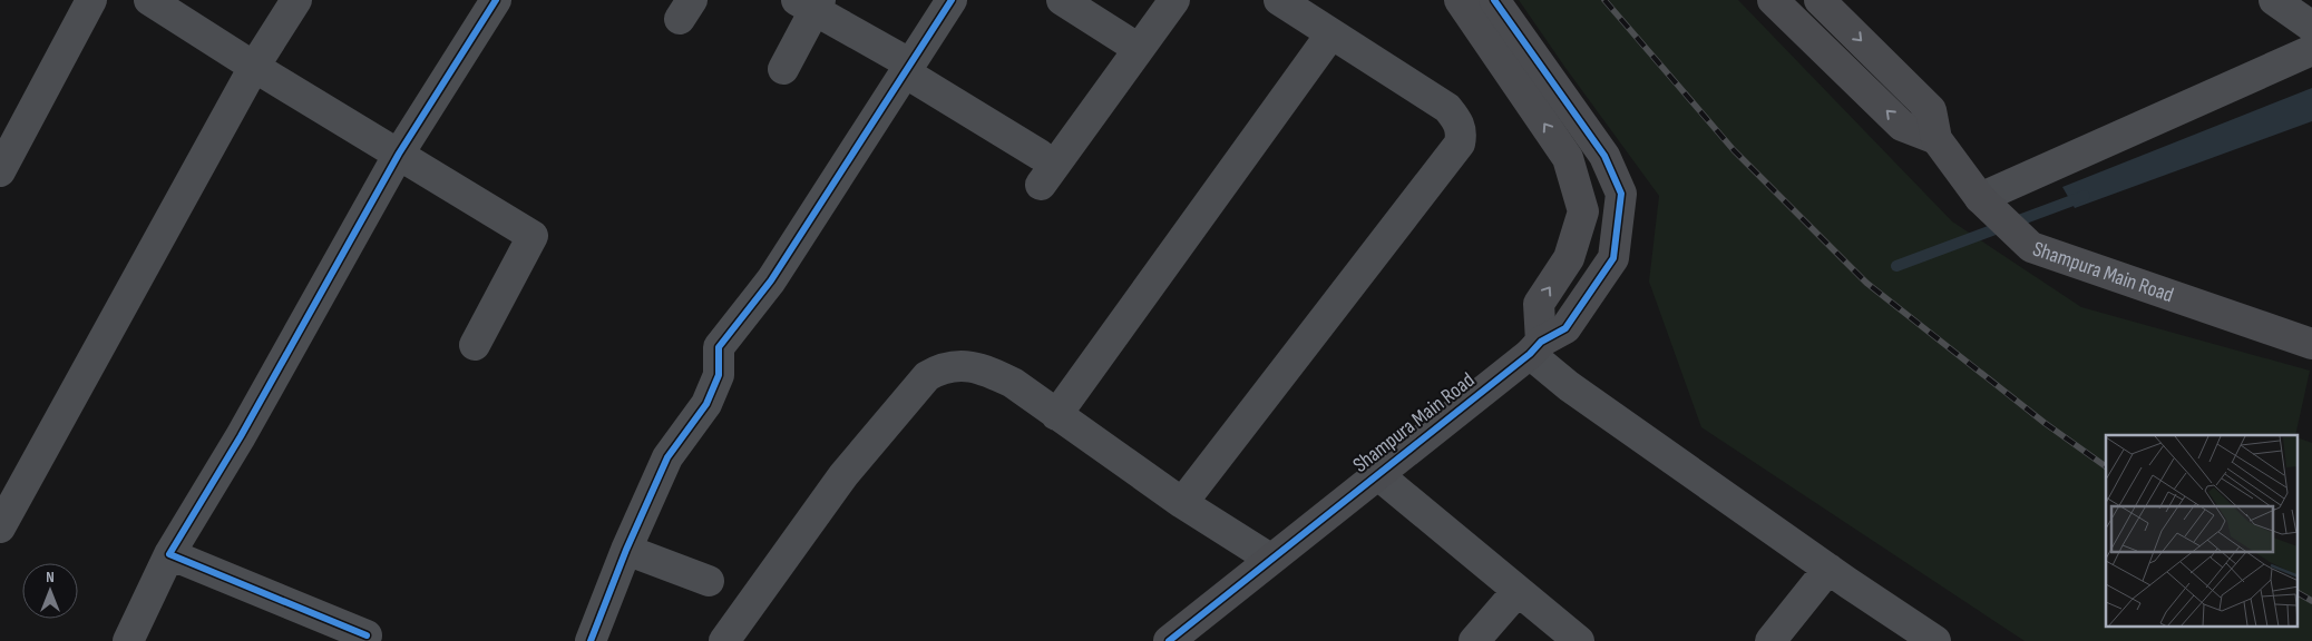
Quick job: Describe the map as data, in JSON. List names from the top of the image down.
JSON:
{
  "streets": {
    "street": ["Shampura Main Road"]
  },
  "north": "top"
}
